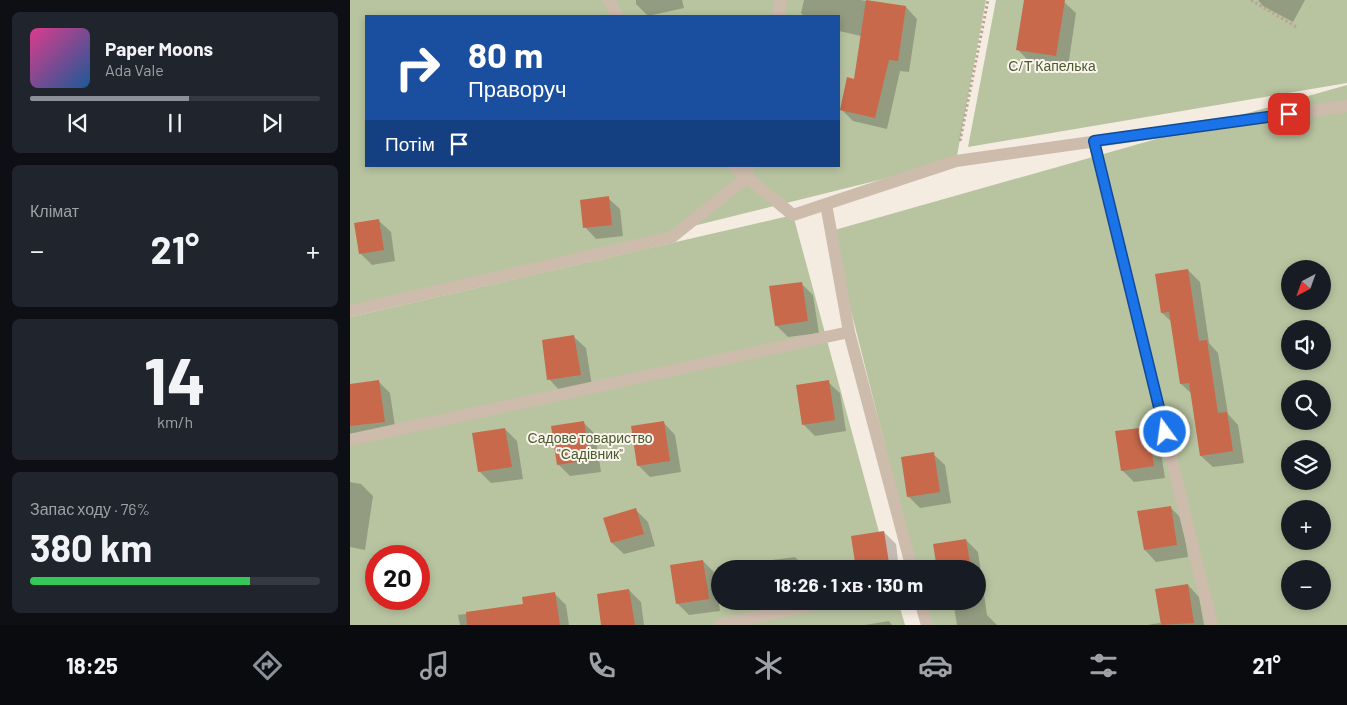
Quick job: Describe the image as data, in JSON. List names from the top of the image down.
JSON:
{
  "parks": ["С/Т Капелька", "Садове товариство \"Садівник\""],
  "north": "bottom left",
  "page": {
    "turn": ["80 m", "Праворуч"],
    "song": ["Paper Moons", "Ada Vale"],
    "then": "Потім",
    "tile": [
      "Клімат",
      ["14", "km/h"],
      ["Запас ходу · 76%", "380 km"]
    ],
    "heat": ["−", "21°", "+"],
    "map_buttons": ["+", "−"],
    "limit": "20",
    "trip": "18:26 · 1 хв · 130 m",
    "tabs": ["18:25", "21°"]
  }
}
